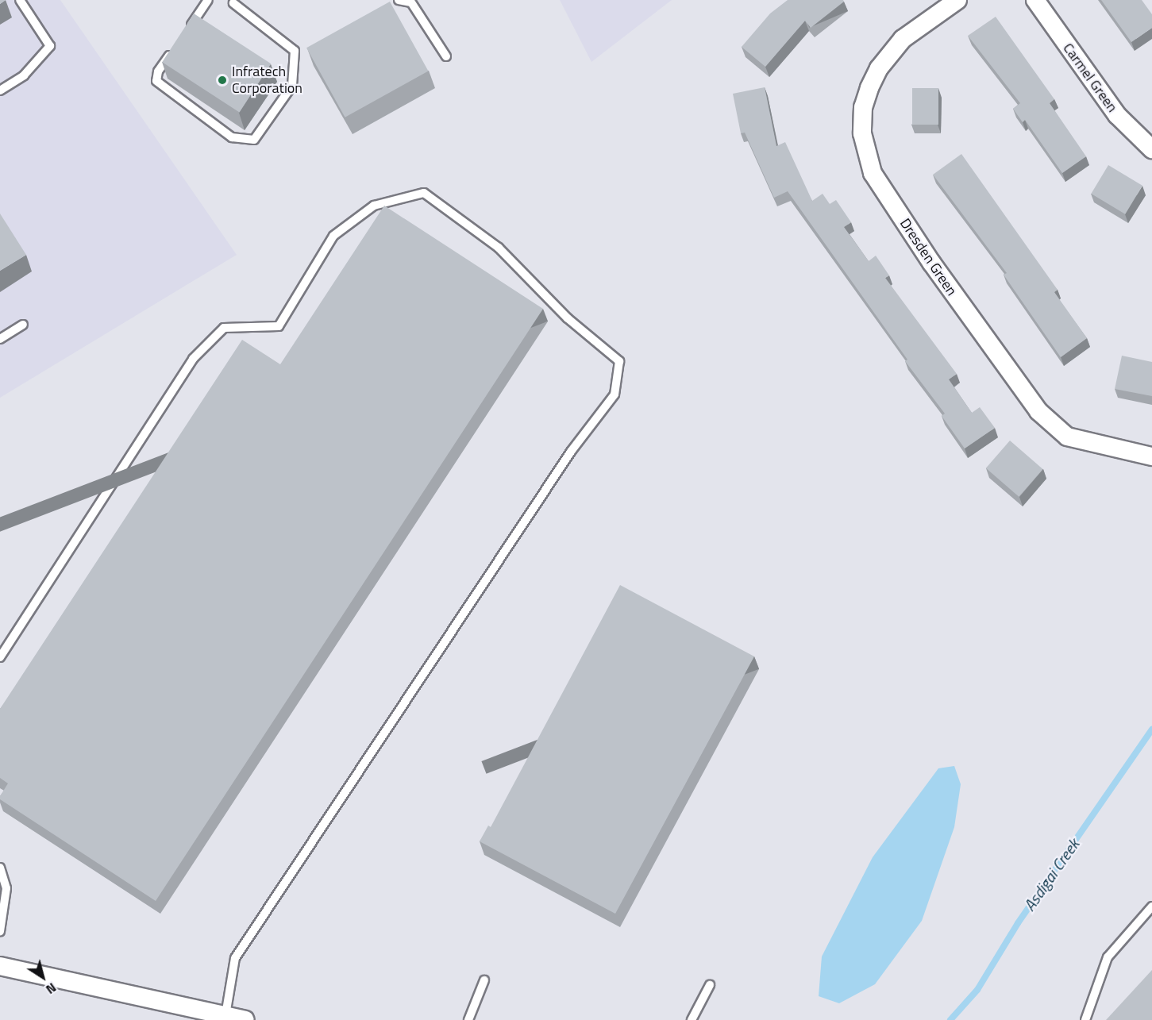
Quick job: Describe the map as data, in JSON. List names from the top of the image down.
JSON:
{
  "streets": {
    "street": ["Carmel Green", "Dresden Green"]
  },
  "water": ["Asdigai Creek"],
  "places": ["Infratech Corporation"],
  "north": "bottom right"
}
